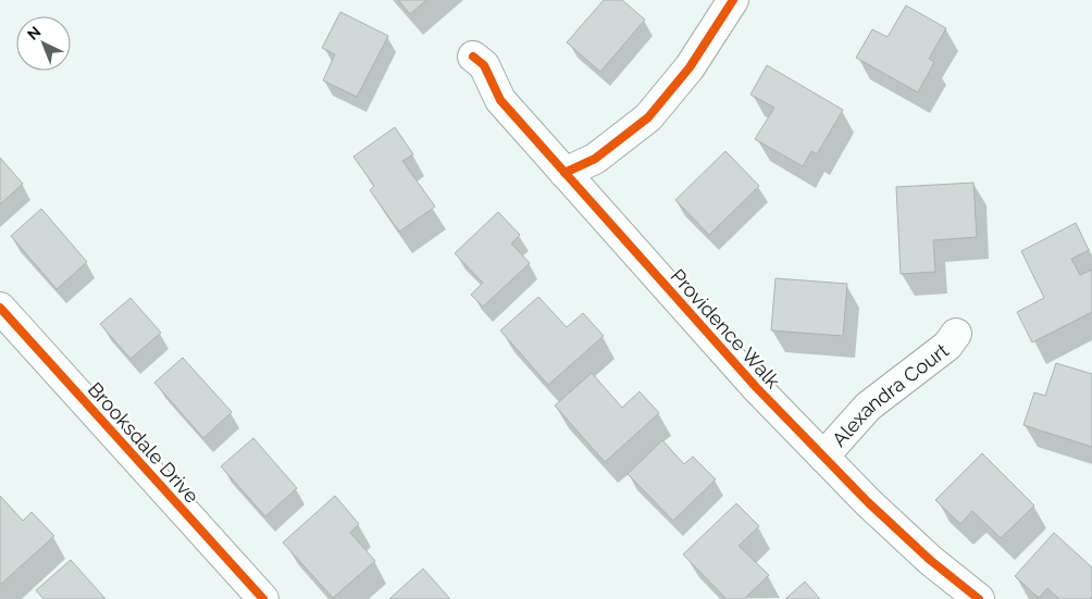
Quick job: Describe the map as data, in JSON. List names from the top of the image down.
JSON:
{
  "streets": {
    "street": ["Providence Walk", "Alexandra Court", "Brooksdale Drive"]
  },
  "crossings": [
    ["Providence Walk", "Alexandra Court"]
  ],
  "north": "top left"
}
